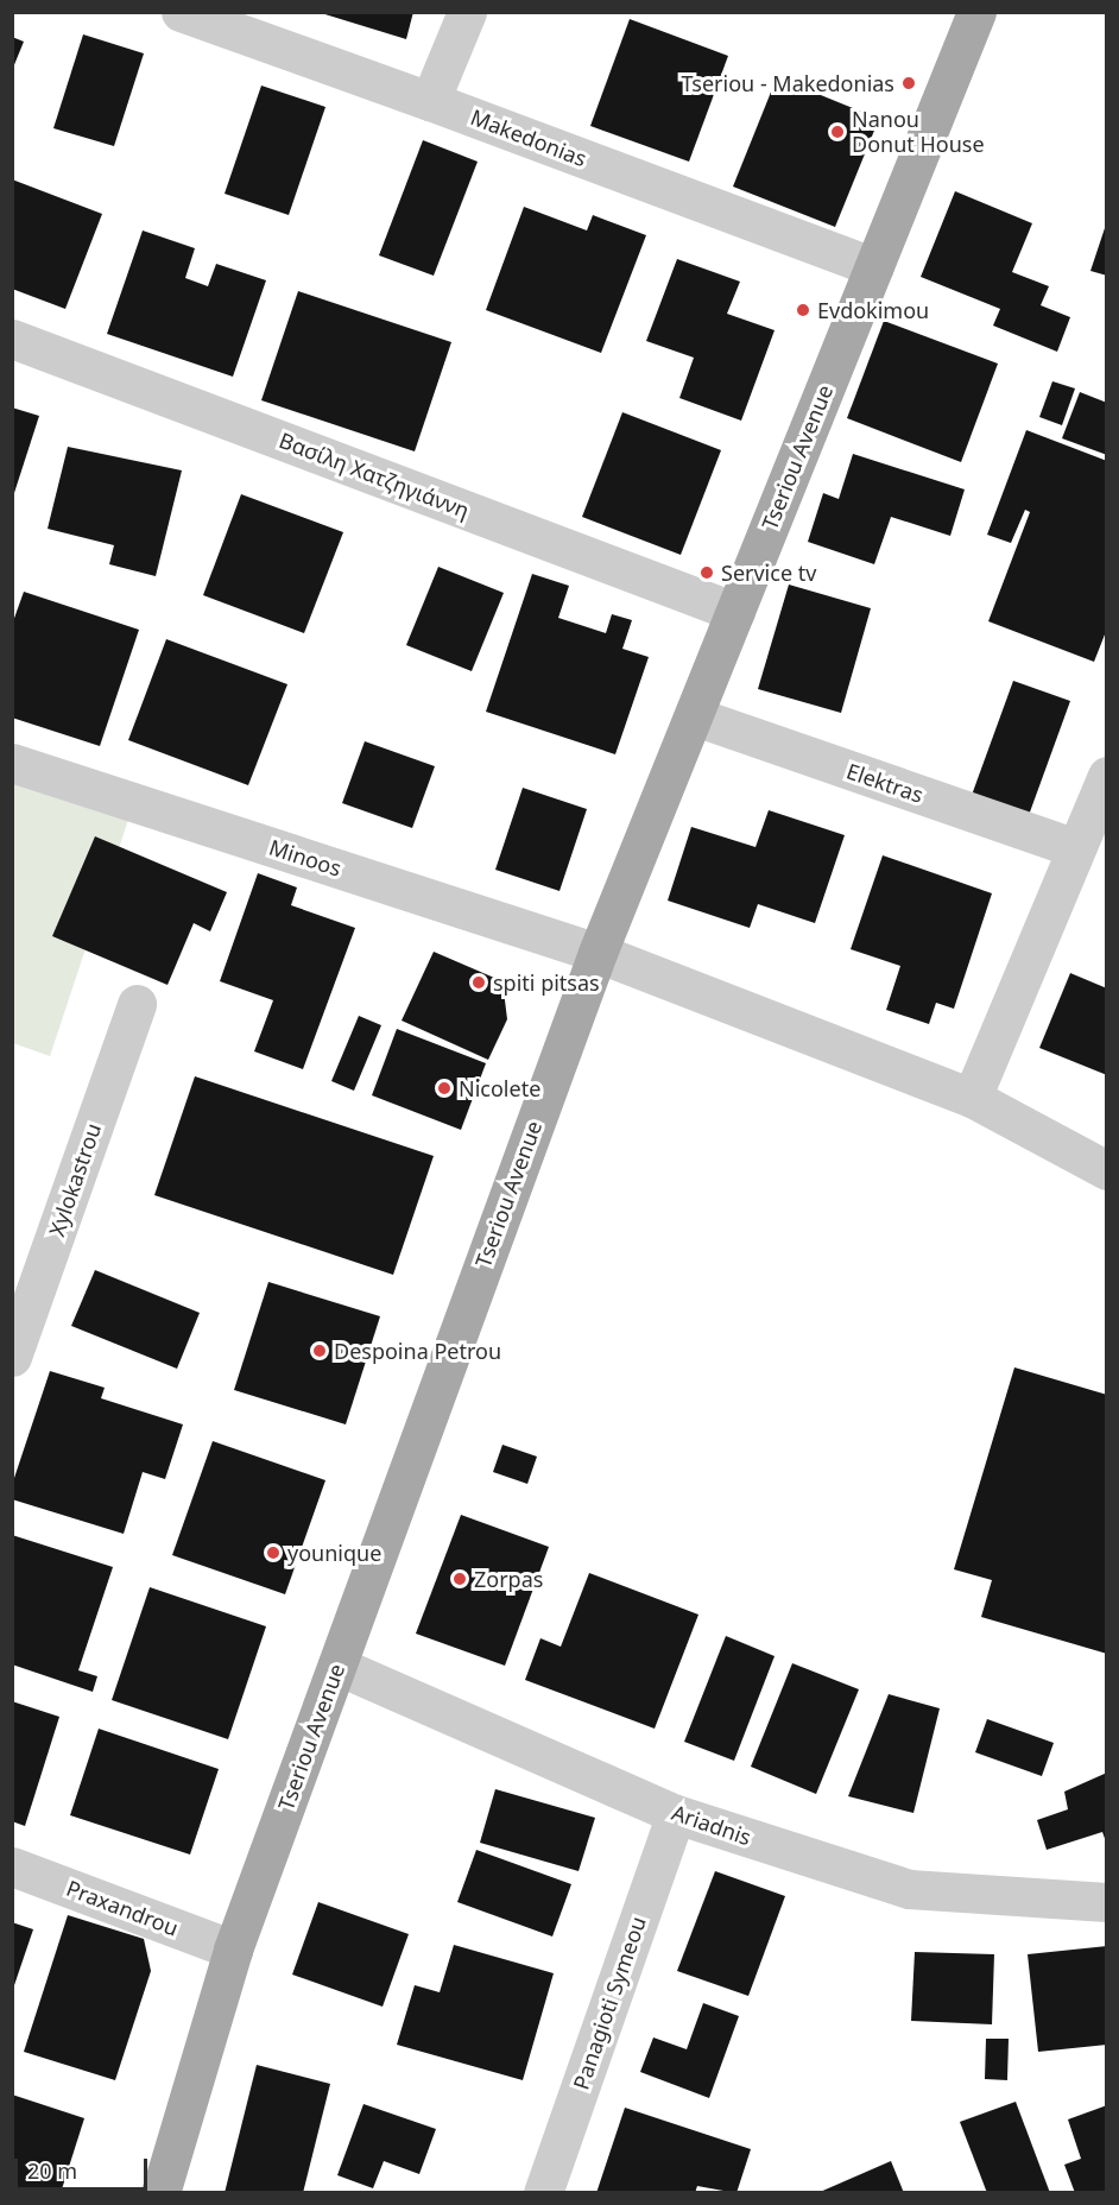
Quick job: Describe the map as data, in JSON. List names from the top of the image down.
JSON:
{
  "streets": {
    "main road": ["Tseriou Avenue"],
    "street": [
      "Makedonias",
      "Βασίλη Χατζηγιάννη",
      "Elektras",
      "Minoos",
      "Xylokastrou",
      "Ariadnis",
      "Praxandrou",
      "Panagioti Symeou"
    ]
  },
  "crossings": [
    ["Makedonias", "Tseriou Avenue"],
    ["Tseriou Avenue", "Βασίλη Χατζηγιάννη"],
    ["Tseriou Avenue", "Elektras"],
    ["Tseriou Avenue", "Minoos"],
    ["Tseriou Avenue", "Ariadnis"],
    ["Tseriou Avenue", "Praxandrou"],
    ["Ariadnis", "Panagioti Symeou"]
  ],
  "places": [
    "Tseriou - Makedonias",
    "Nanou Donut House",
    "Evdokimou",
    "Service tv",
    "spiti pitsas",
    "Nicolete",
    "Despoina Petrou",
    "younique",
    "Zorpas"
  ],
  "scale_bar": "20 m"
}
